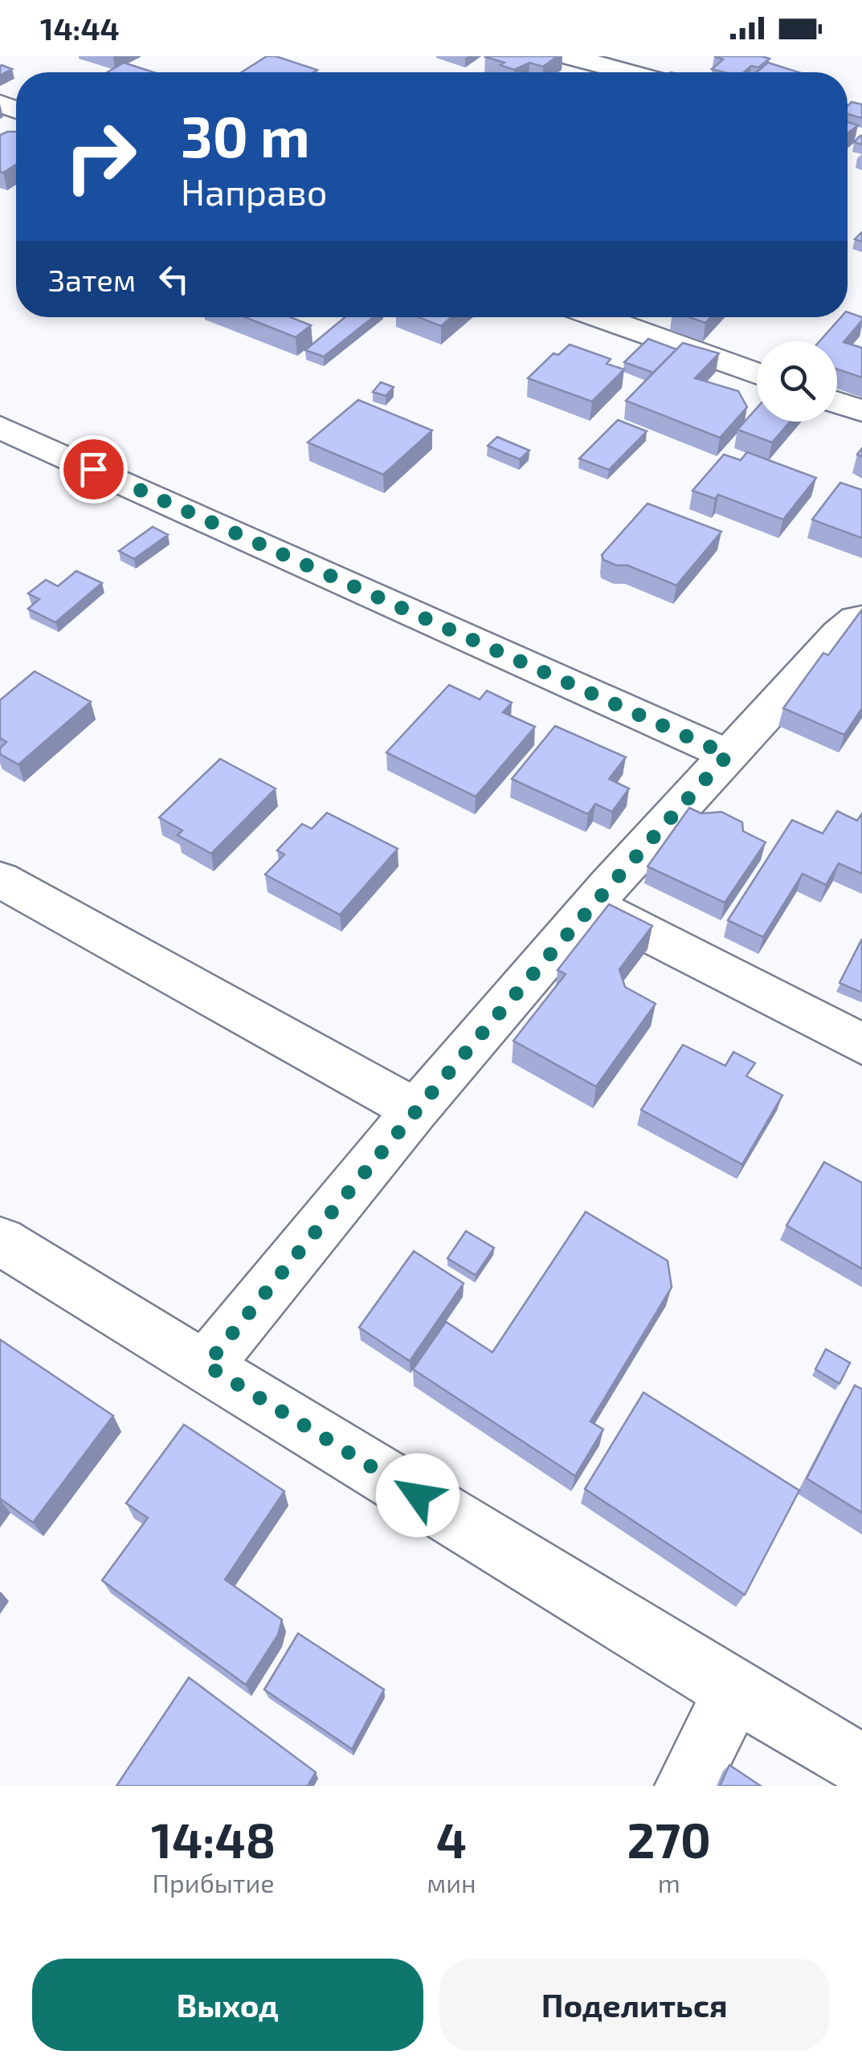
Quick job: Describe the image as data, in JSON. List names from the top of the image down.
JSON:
{
  "page": {
    "status": "14:44",
    "turn": ["30 m", "Направо"],
    "then": "Затем",
    "eta": [
      "14:48",
      "Прибытие",
      "4",
      "мин",
      "270",
      "m"
    ],
    "buttons": ["Выход", "Поделиться"]
  }
}
